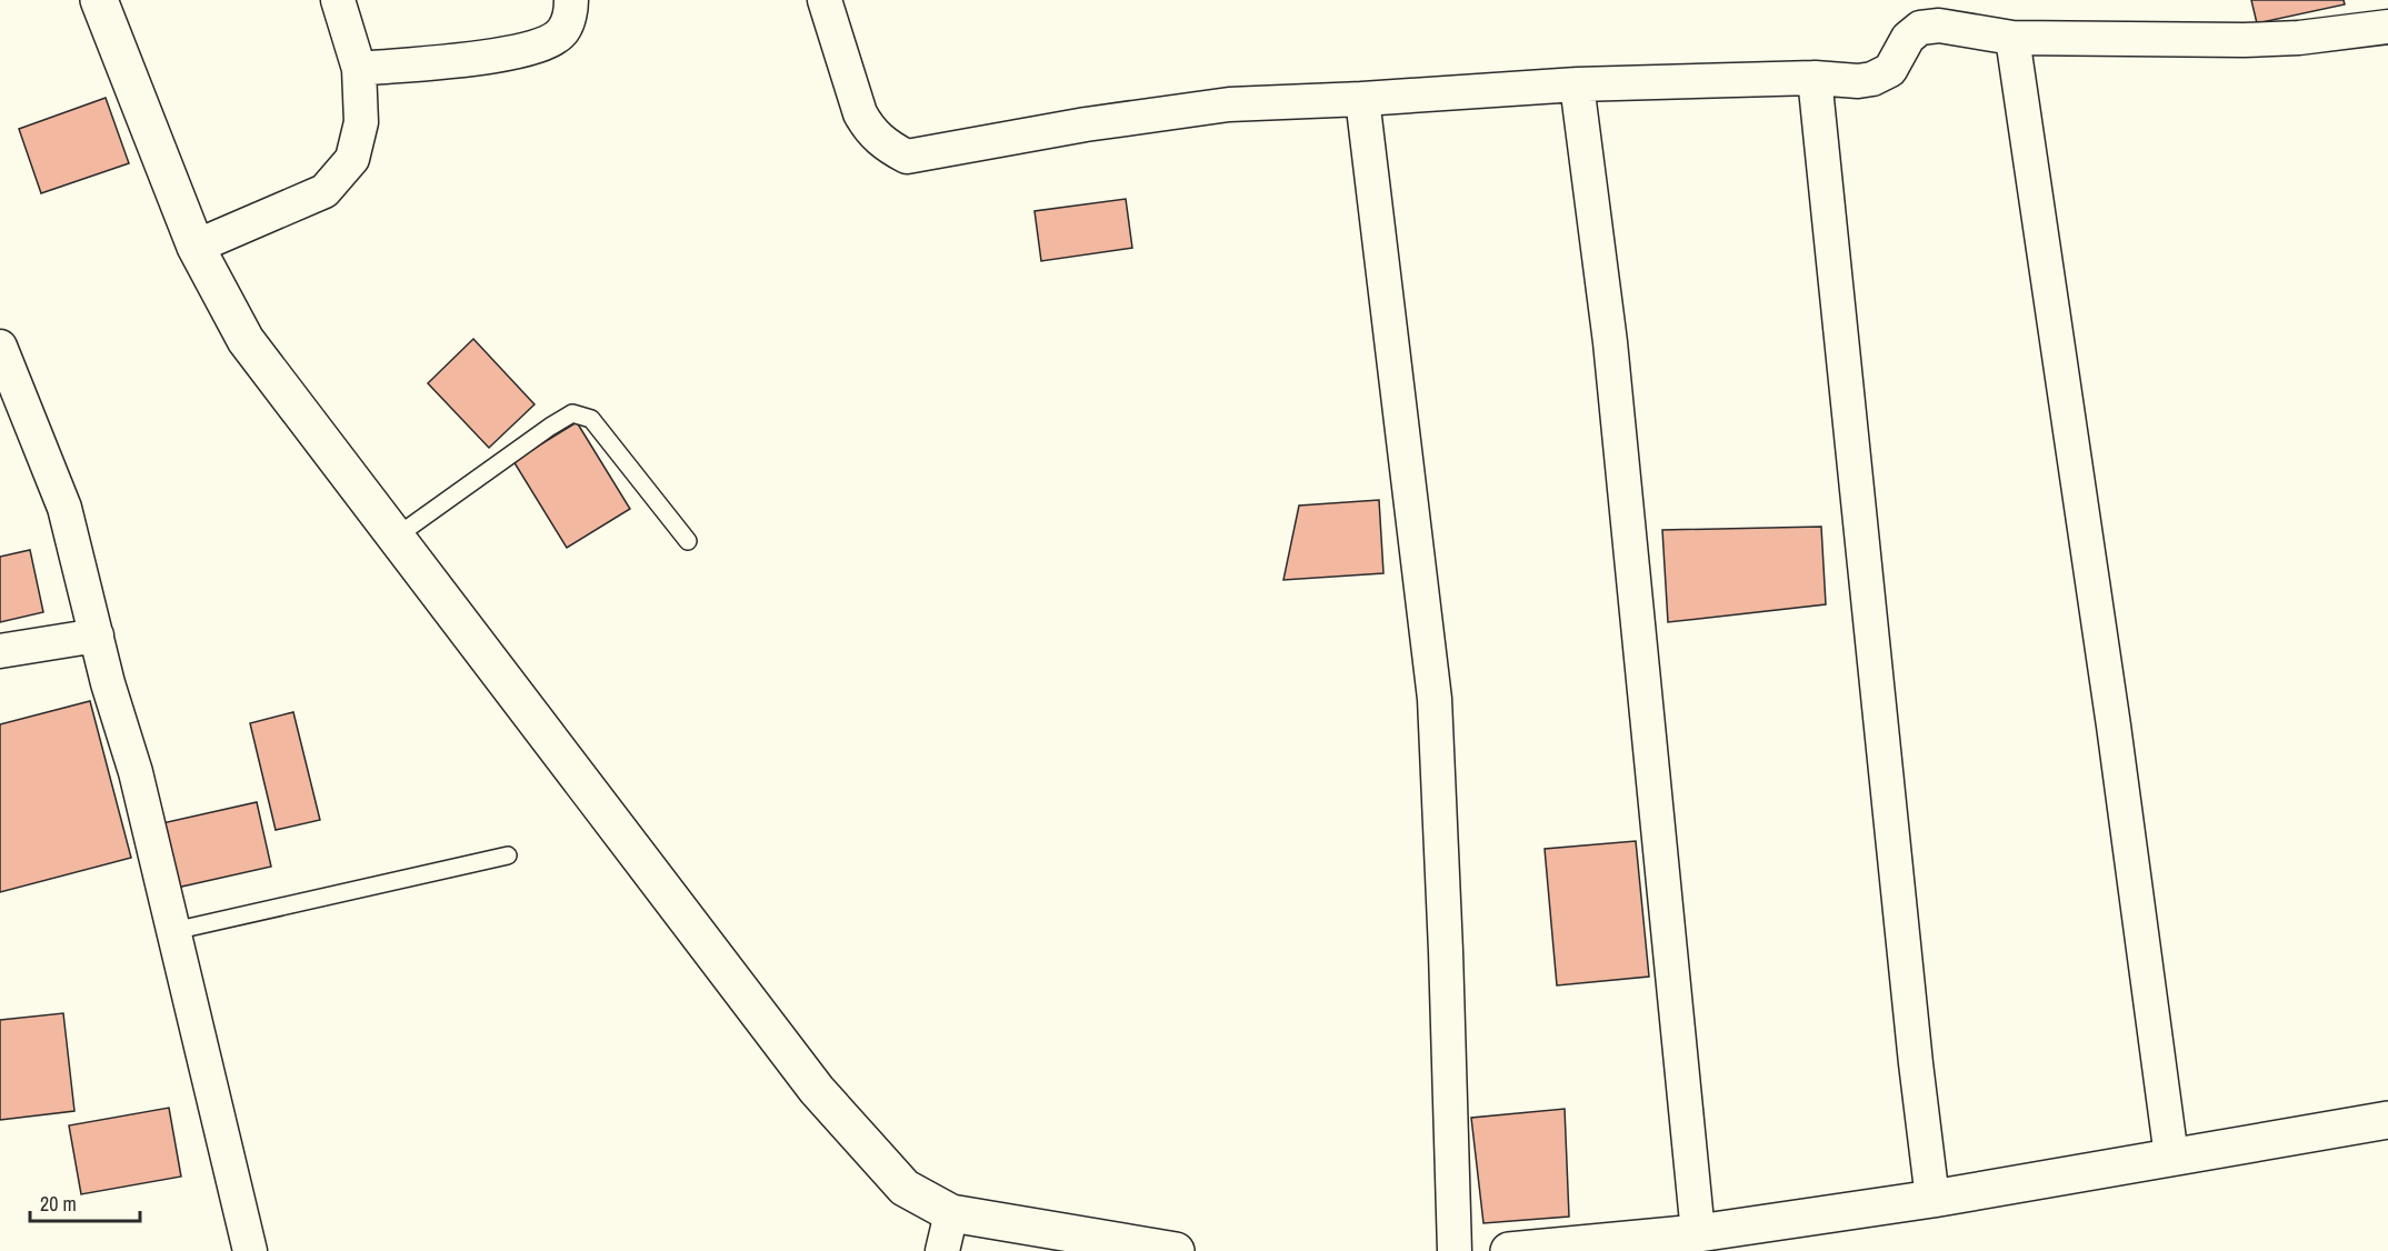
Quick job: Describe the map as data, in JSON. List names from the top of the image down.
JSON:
{
  "scale_bar": "20 m"
}
